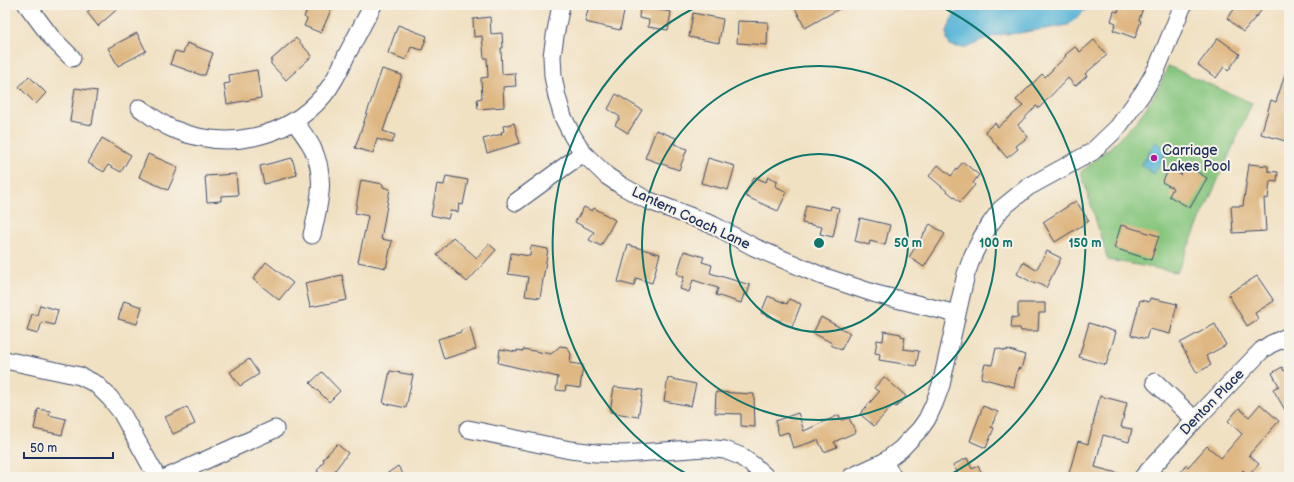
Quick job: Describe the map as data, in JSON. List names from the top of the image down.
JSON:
{
  "streets": {
    "street": ["Lantern Coach Lane", "Denton Place"]
  },
  "places": ["Carriage Lakes Pool"],
  "scale_bar": "50 m",
  "rings": ["50 m", "100 m", "150 m"]
}
